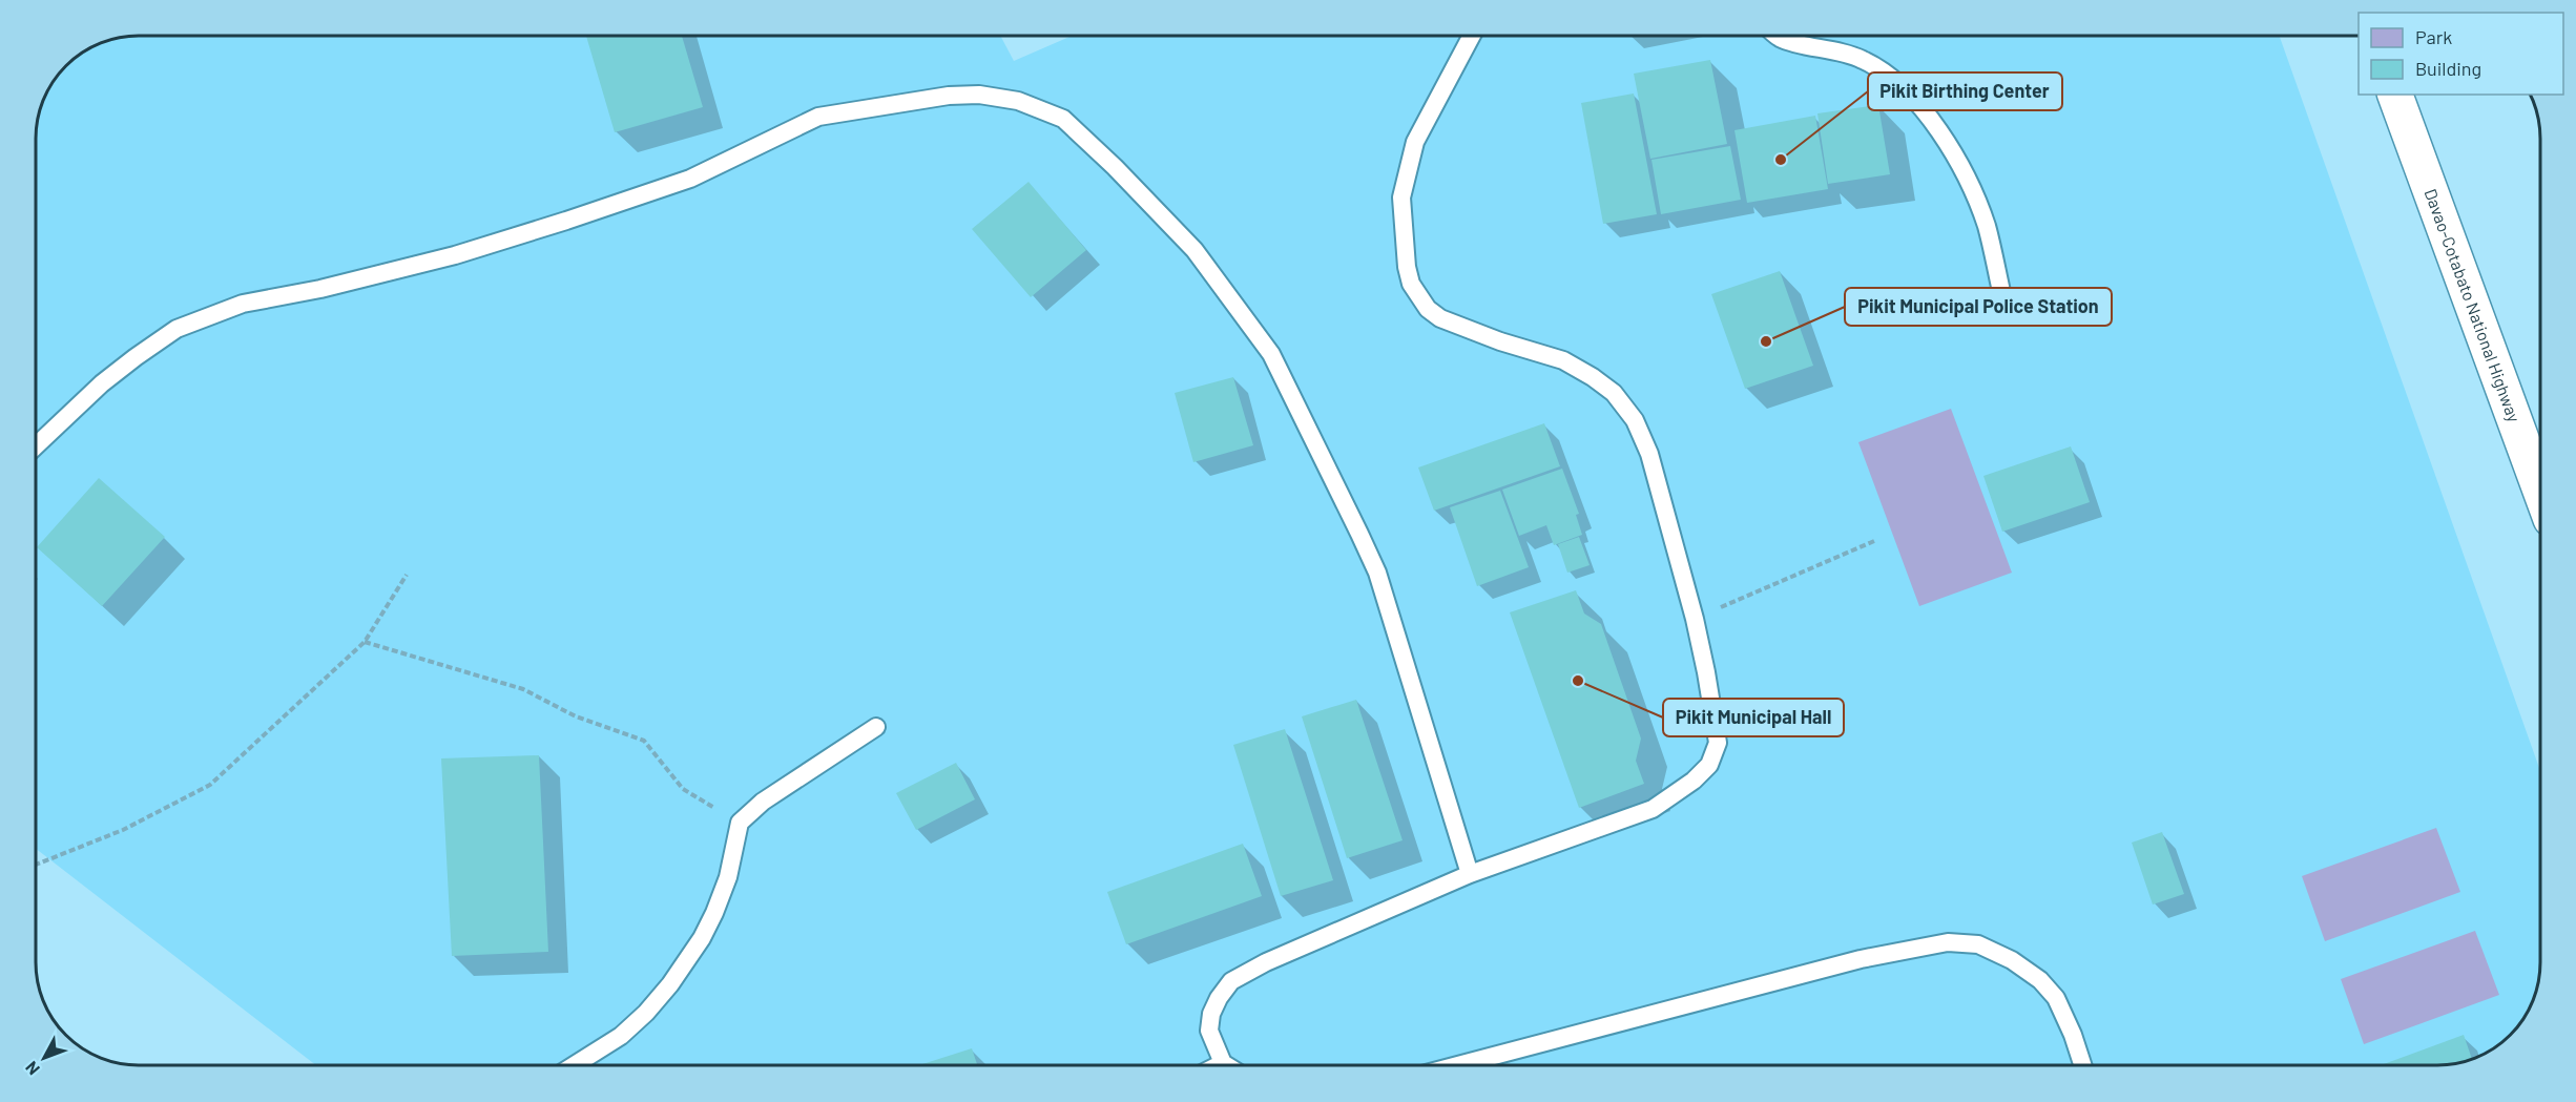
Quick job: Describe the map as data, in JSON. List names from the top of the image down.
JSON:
{
  "streets": {
    "highway": ["Davao-Cotabato National Highway"]
  },
  "places": ["Pikit Birthing Center", "Pikit Municipal Police Station", "Pikit Municipal Hall"],
  "legend": ["Park", "Building"],
  "north": "bottom left"
}
